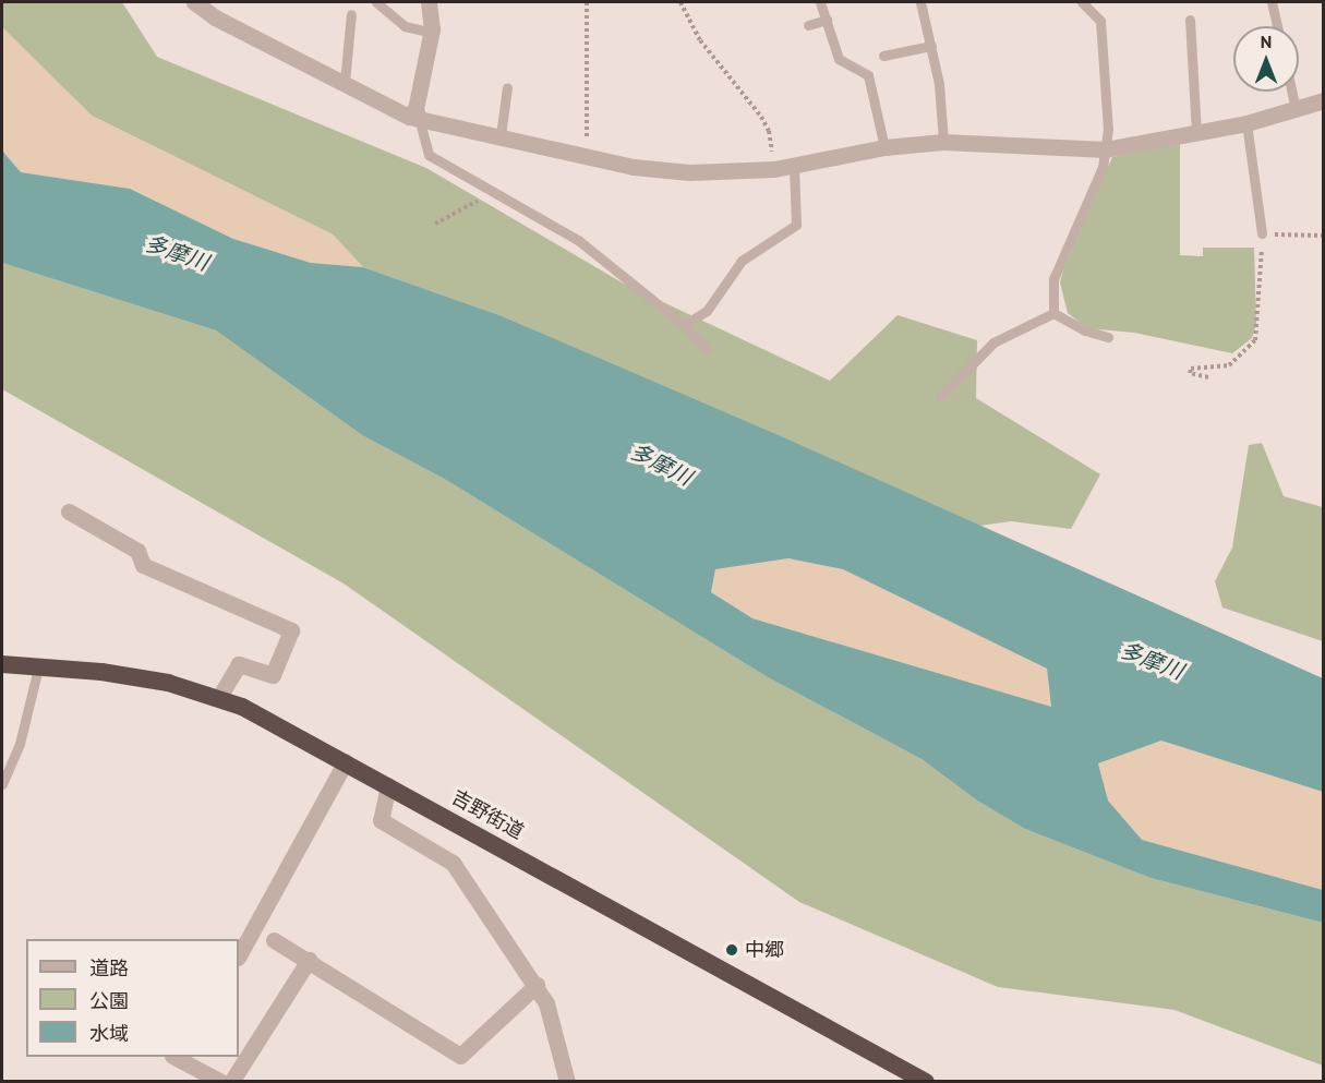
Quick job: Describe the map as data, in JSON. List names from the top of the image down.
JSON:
{
  "streets": {
    "highway": ["吉野街道"]
  },
  "water": ["多摩川"],
  "places": ["中郷"],
  "legend": ["道路", "公園", "水域"],
  "north": "top"
}
